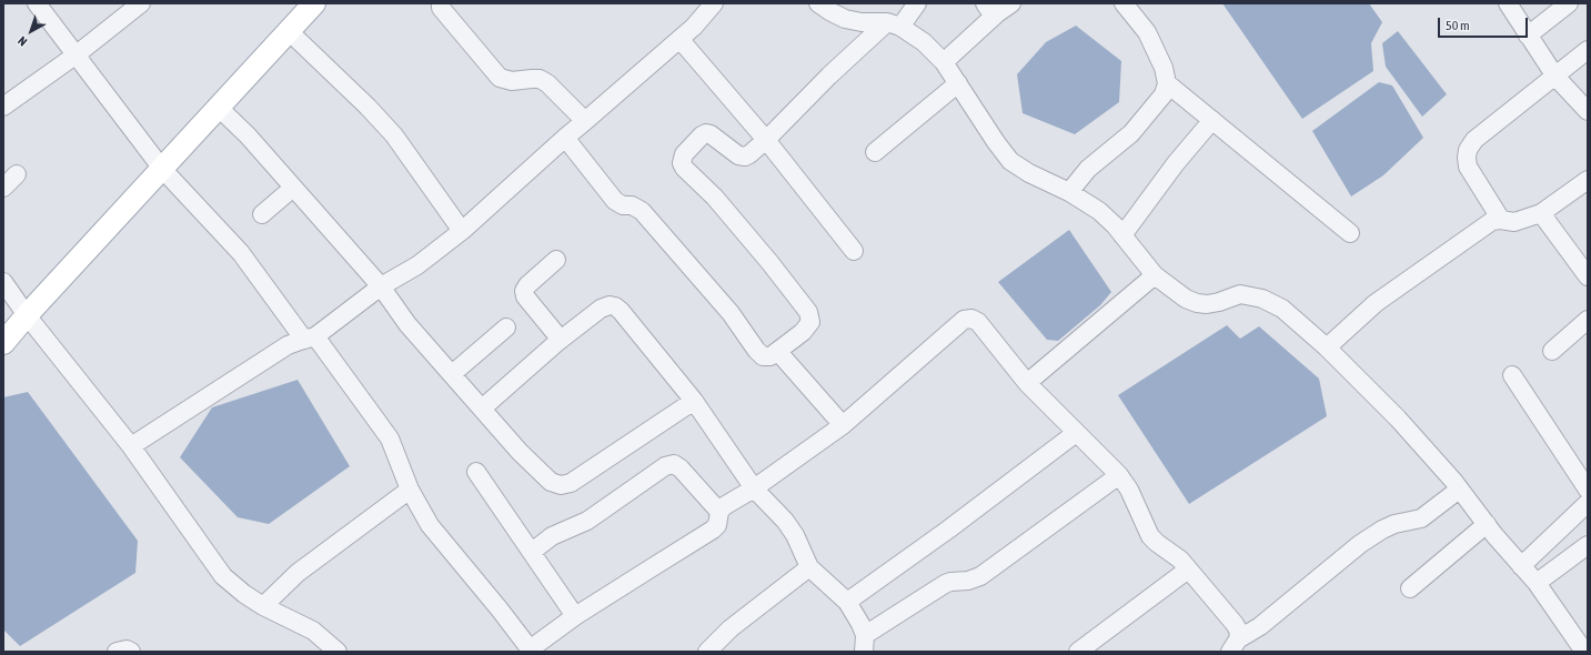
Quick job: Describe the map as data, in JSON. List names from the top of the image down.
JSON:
{
  "scale_bar": "50 m",
  "north": "bottom left"
}
